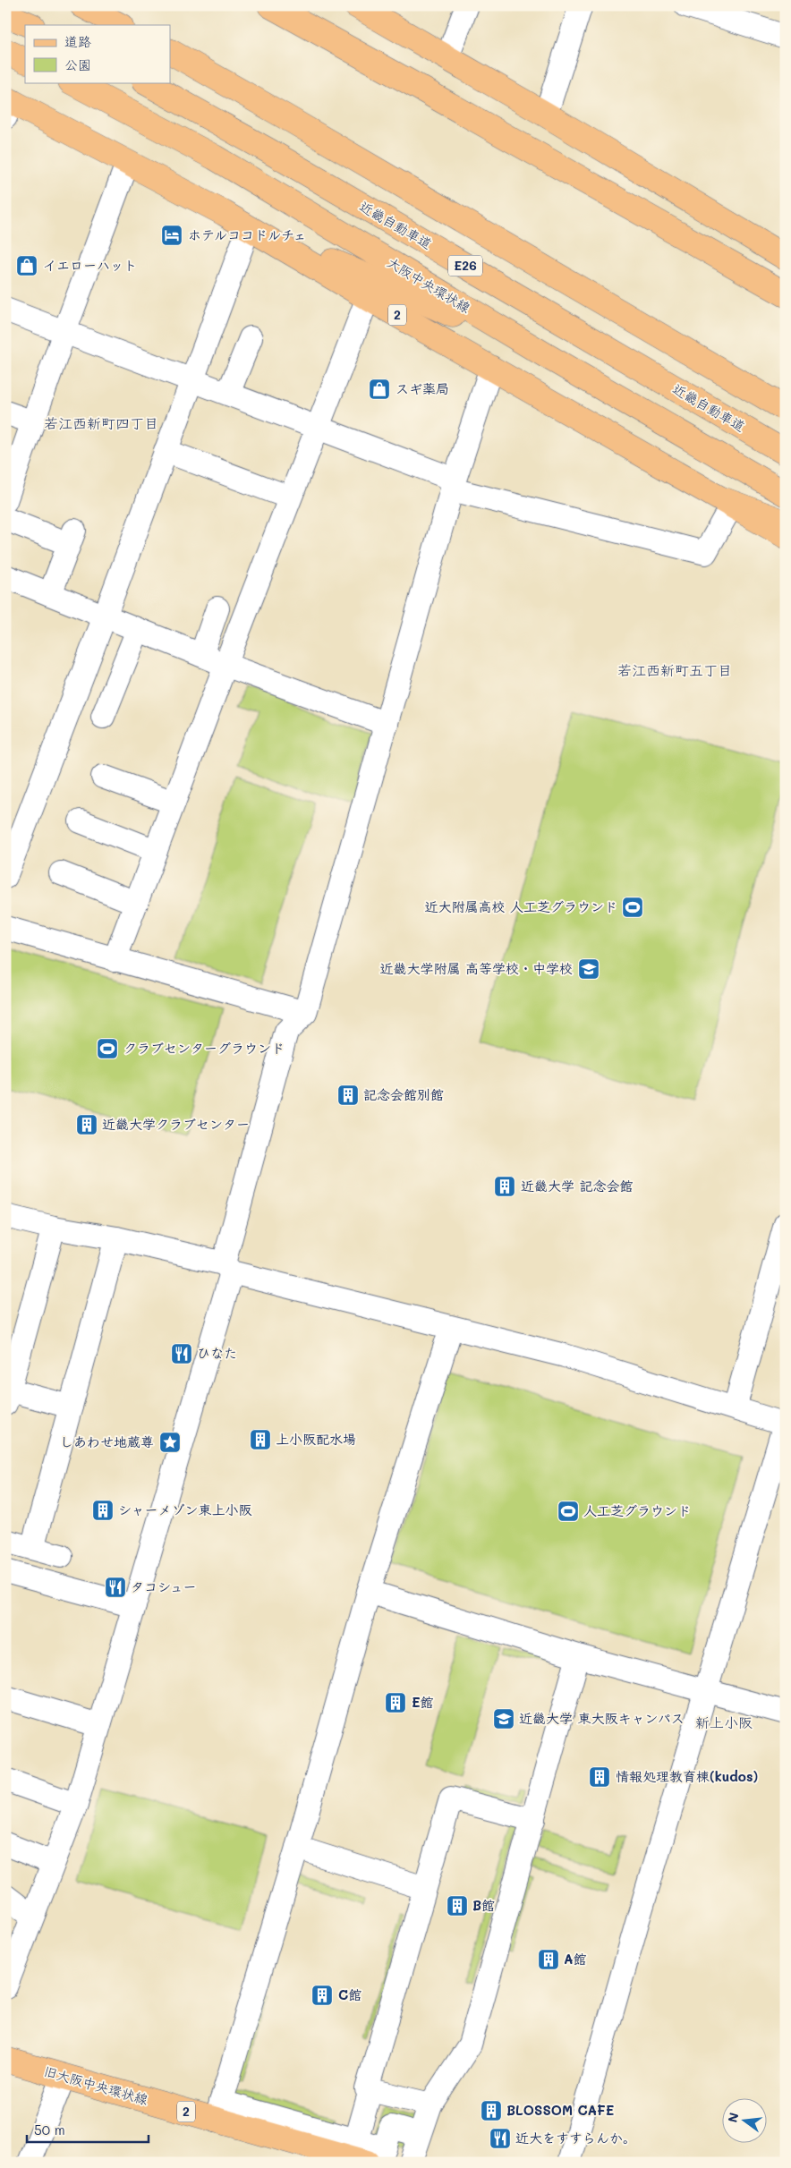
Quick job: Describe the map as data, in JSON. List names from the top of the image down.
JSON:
{
  "streets": {
    "main road": [
      "近畿自動車道",
      "E26",
      "大阪中央環状線",
      "2",
      "旧大阪中央環状線"
    ]
  },
  "districts": ["若江西新町四丁目", "若江西新町五丁目", "新上小阪"],
  "places": {
    "hotel": ["ホテルココドルチェ"],
    "shop": ["イエローハット", "スギ薬局"],
    "sports": ["近大附属高校 人工芝グラウンド", "クラブセンターグラウンド", "人工芝グラウンド"],
    "school or university": ["近畿大学附属 高等学校・中学校", "近畿大学 東大阪キャンパス"],
    "building": [
      "記念会館別館",
      "近畿大学クラブセンター",
      "近畿大学 記念会館",
      "上小阪配水場",
      "シャーメゾン東上小阪",
      "E館",
      "情報処理教育棟(kudos)",
      "B館",
      "A館",
      "C館",
      "BLOSSOM CAFE"
    ],
    "restaurant": ["ひなた", "タコシュー", "近大をすすらんか。"],
    "place": ["しあわせ地蔵尊"]
  },
  "legend": ["道路", "公園"],
  "scale_bar": "50 m",
  "north": "left"
}
